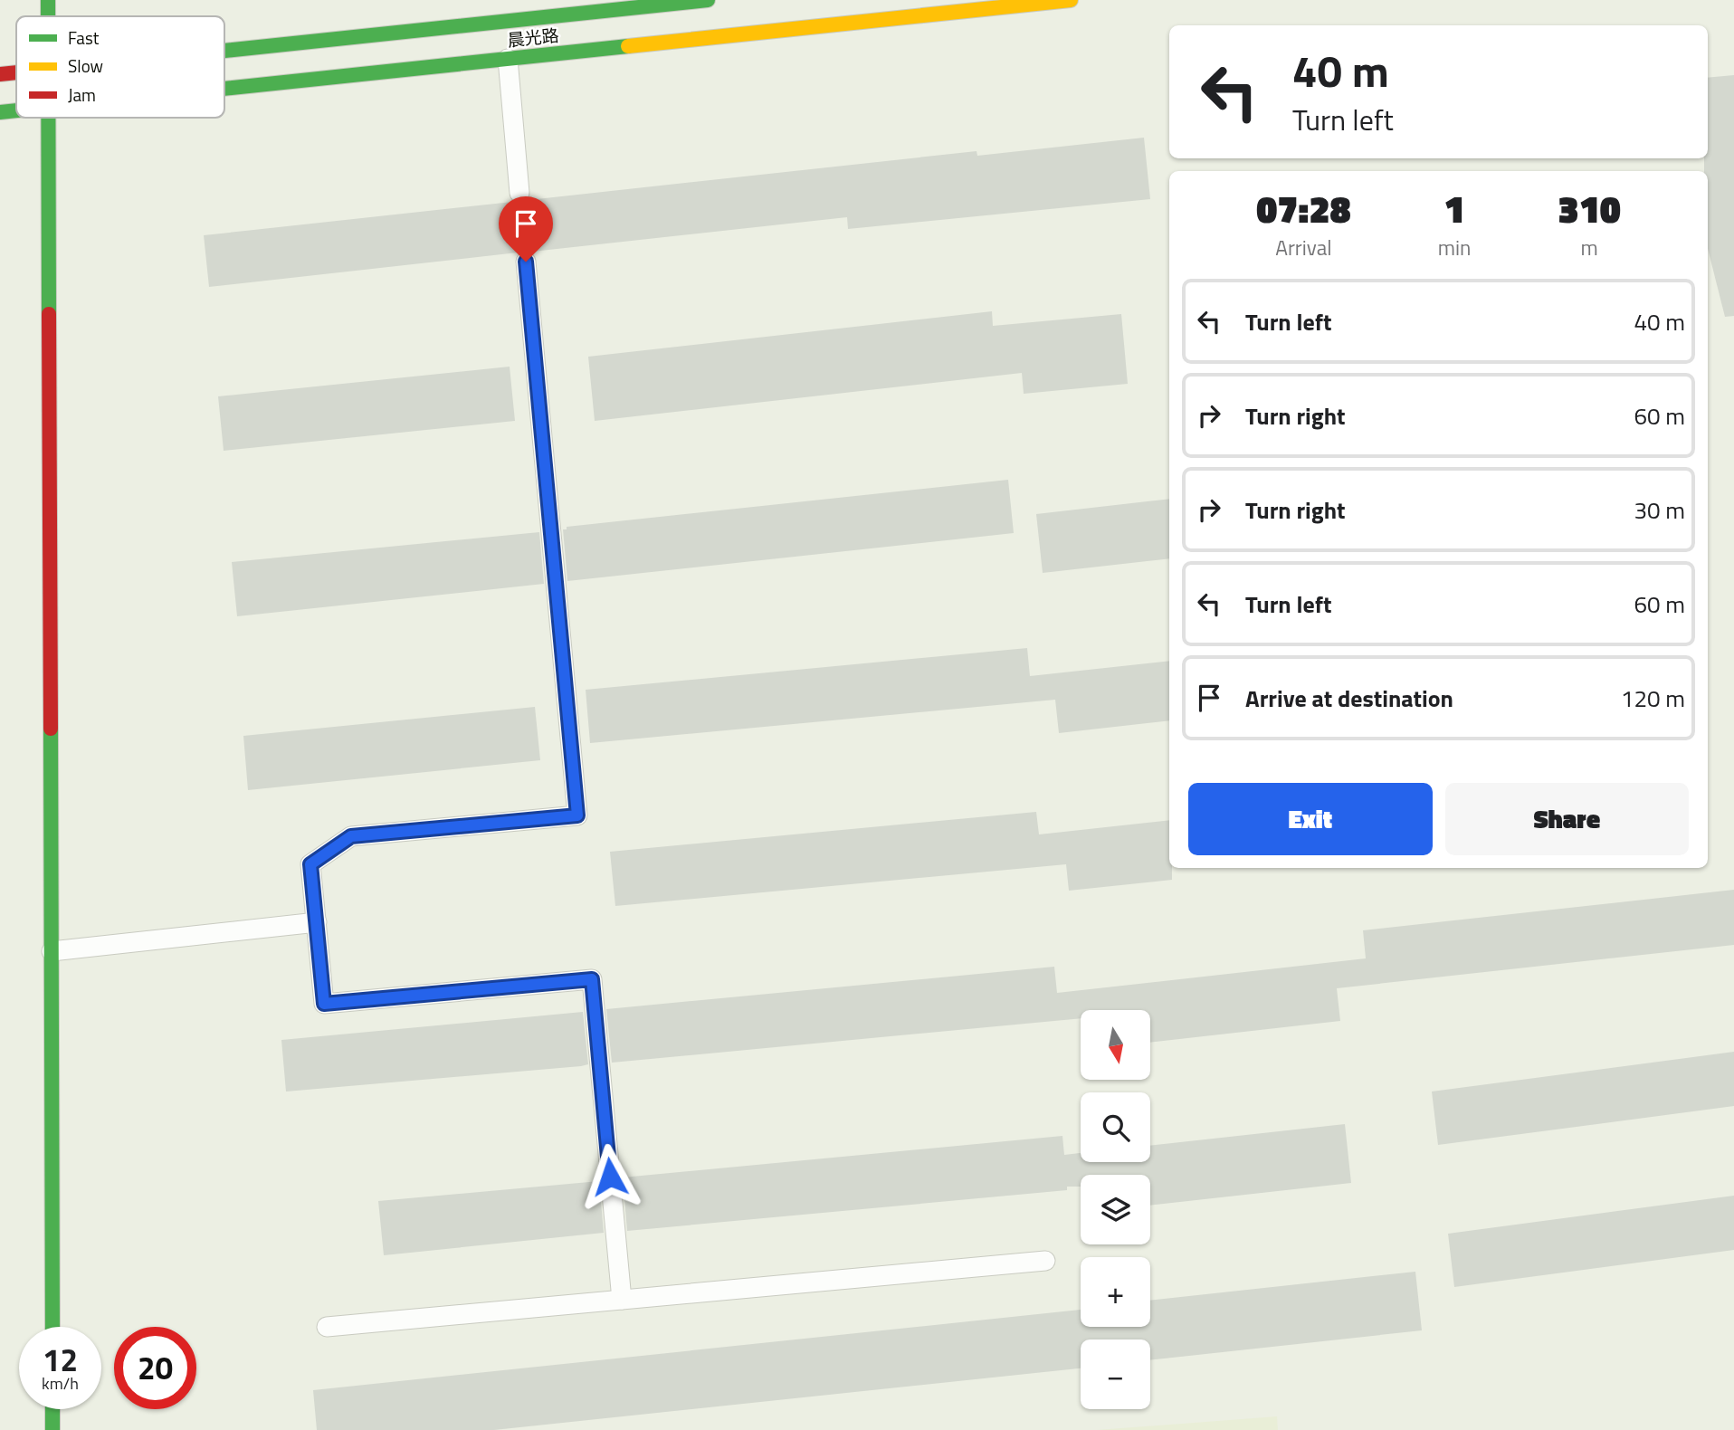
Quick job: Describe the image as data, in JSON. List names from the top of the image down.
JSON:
{
  "streets": {
    "main road": ["晨光路"]
  },
  "legend": ["Fast", "Slow", "Jam"],
  "north": "bottom",
  "page": {
    "turn": ["40 m", "Turn left"],
    "eta": [
      "07:28",
      "Arrival",
      "1",
      "min",
      "310",
      "m"
    ],
    "list": [
      {
        "name": "Turn left",
        "value": "40 m"
      },
      {
        "name": "Turn right",
        "value": "60 m"
      },
      {
        "name": "Turn right",
        "value": "30 m"
      },
      {
        "name": "Turn left",
        "value": "60 m"
      },
      {
        "name": "Arrive at destination",
        "value": "120 m"
      }
    ],
    "buttons": ["Exit", "Share"],
    "map_buttons": ["+", "−"],
    "speed": "12 km/h",
    "limit": "20"
  }
}
